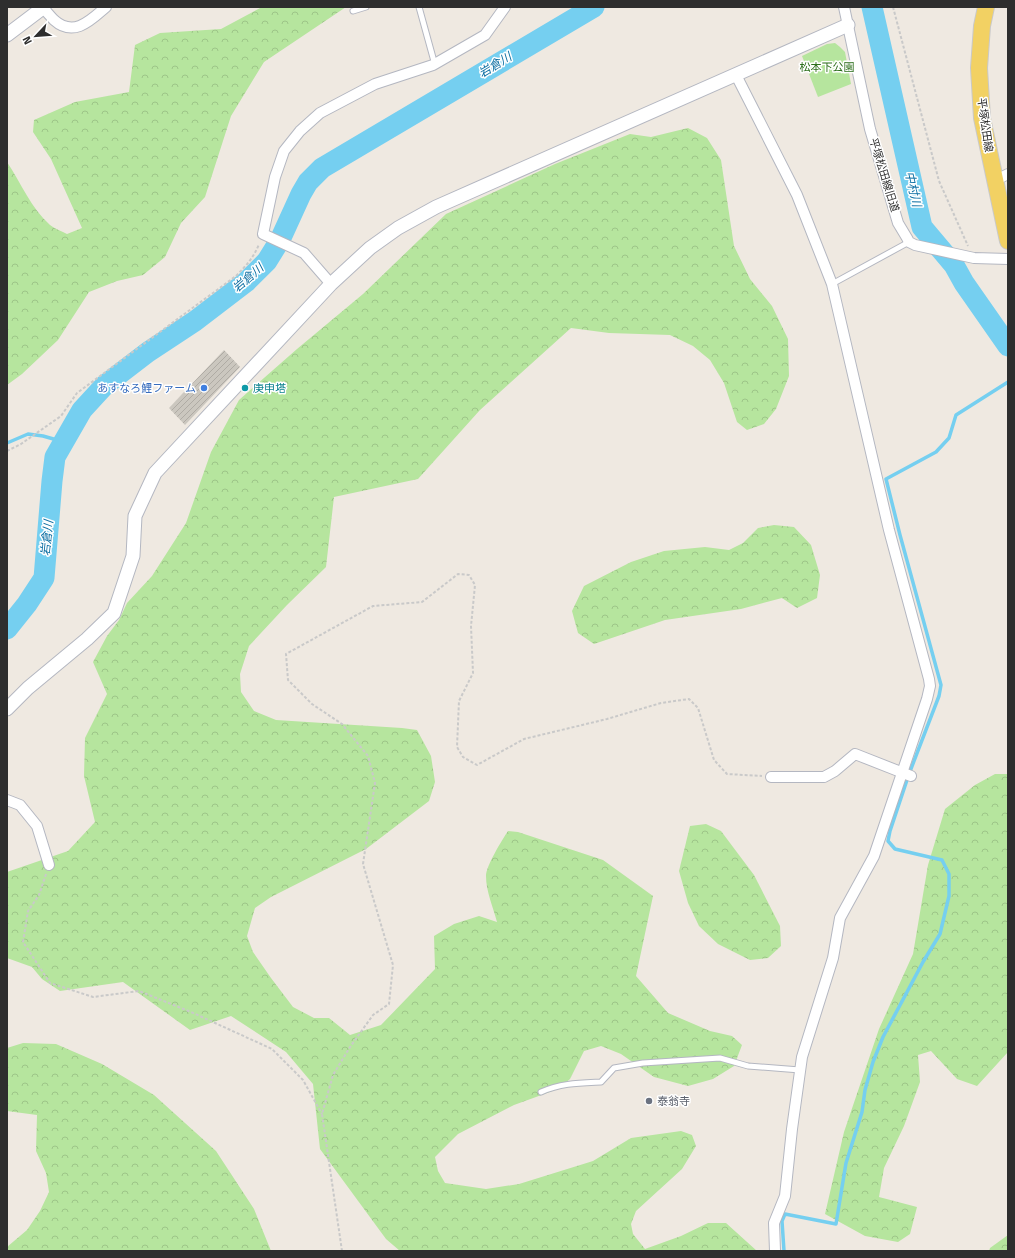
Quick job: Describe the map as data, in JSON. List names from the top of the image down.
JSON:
{
  "streets": {
    "main road": ["平塚松田線"],
    "street": ["平塚松田線旧道"]
  },
  "water": ["岩倉川", "中村川"],
  "parks": ["松本下公園"],
  "places": ["あすなろ鯉ファーム", "庚申塔", "泰翁寺"],
  "north": "bottom left"
}
